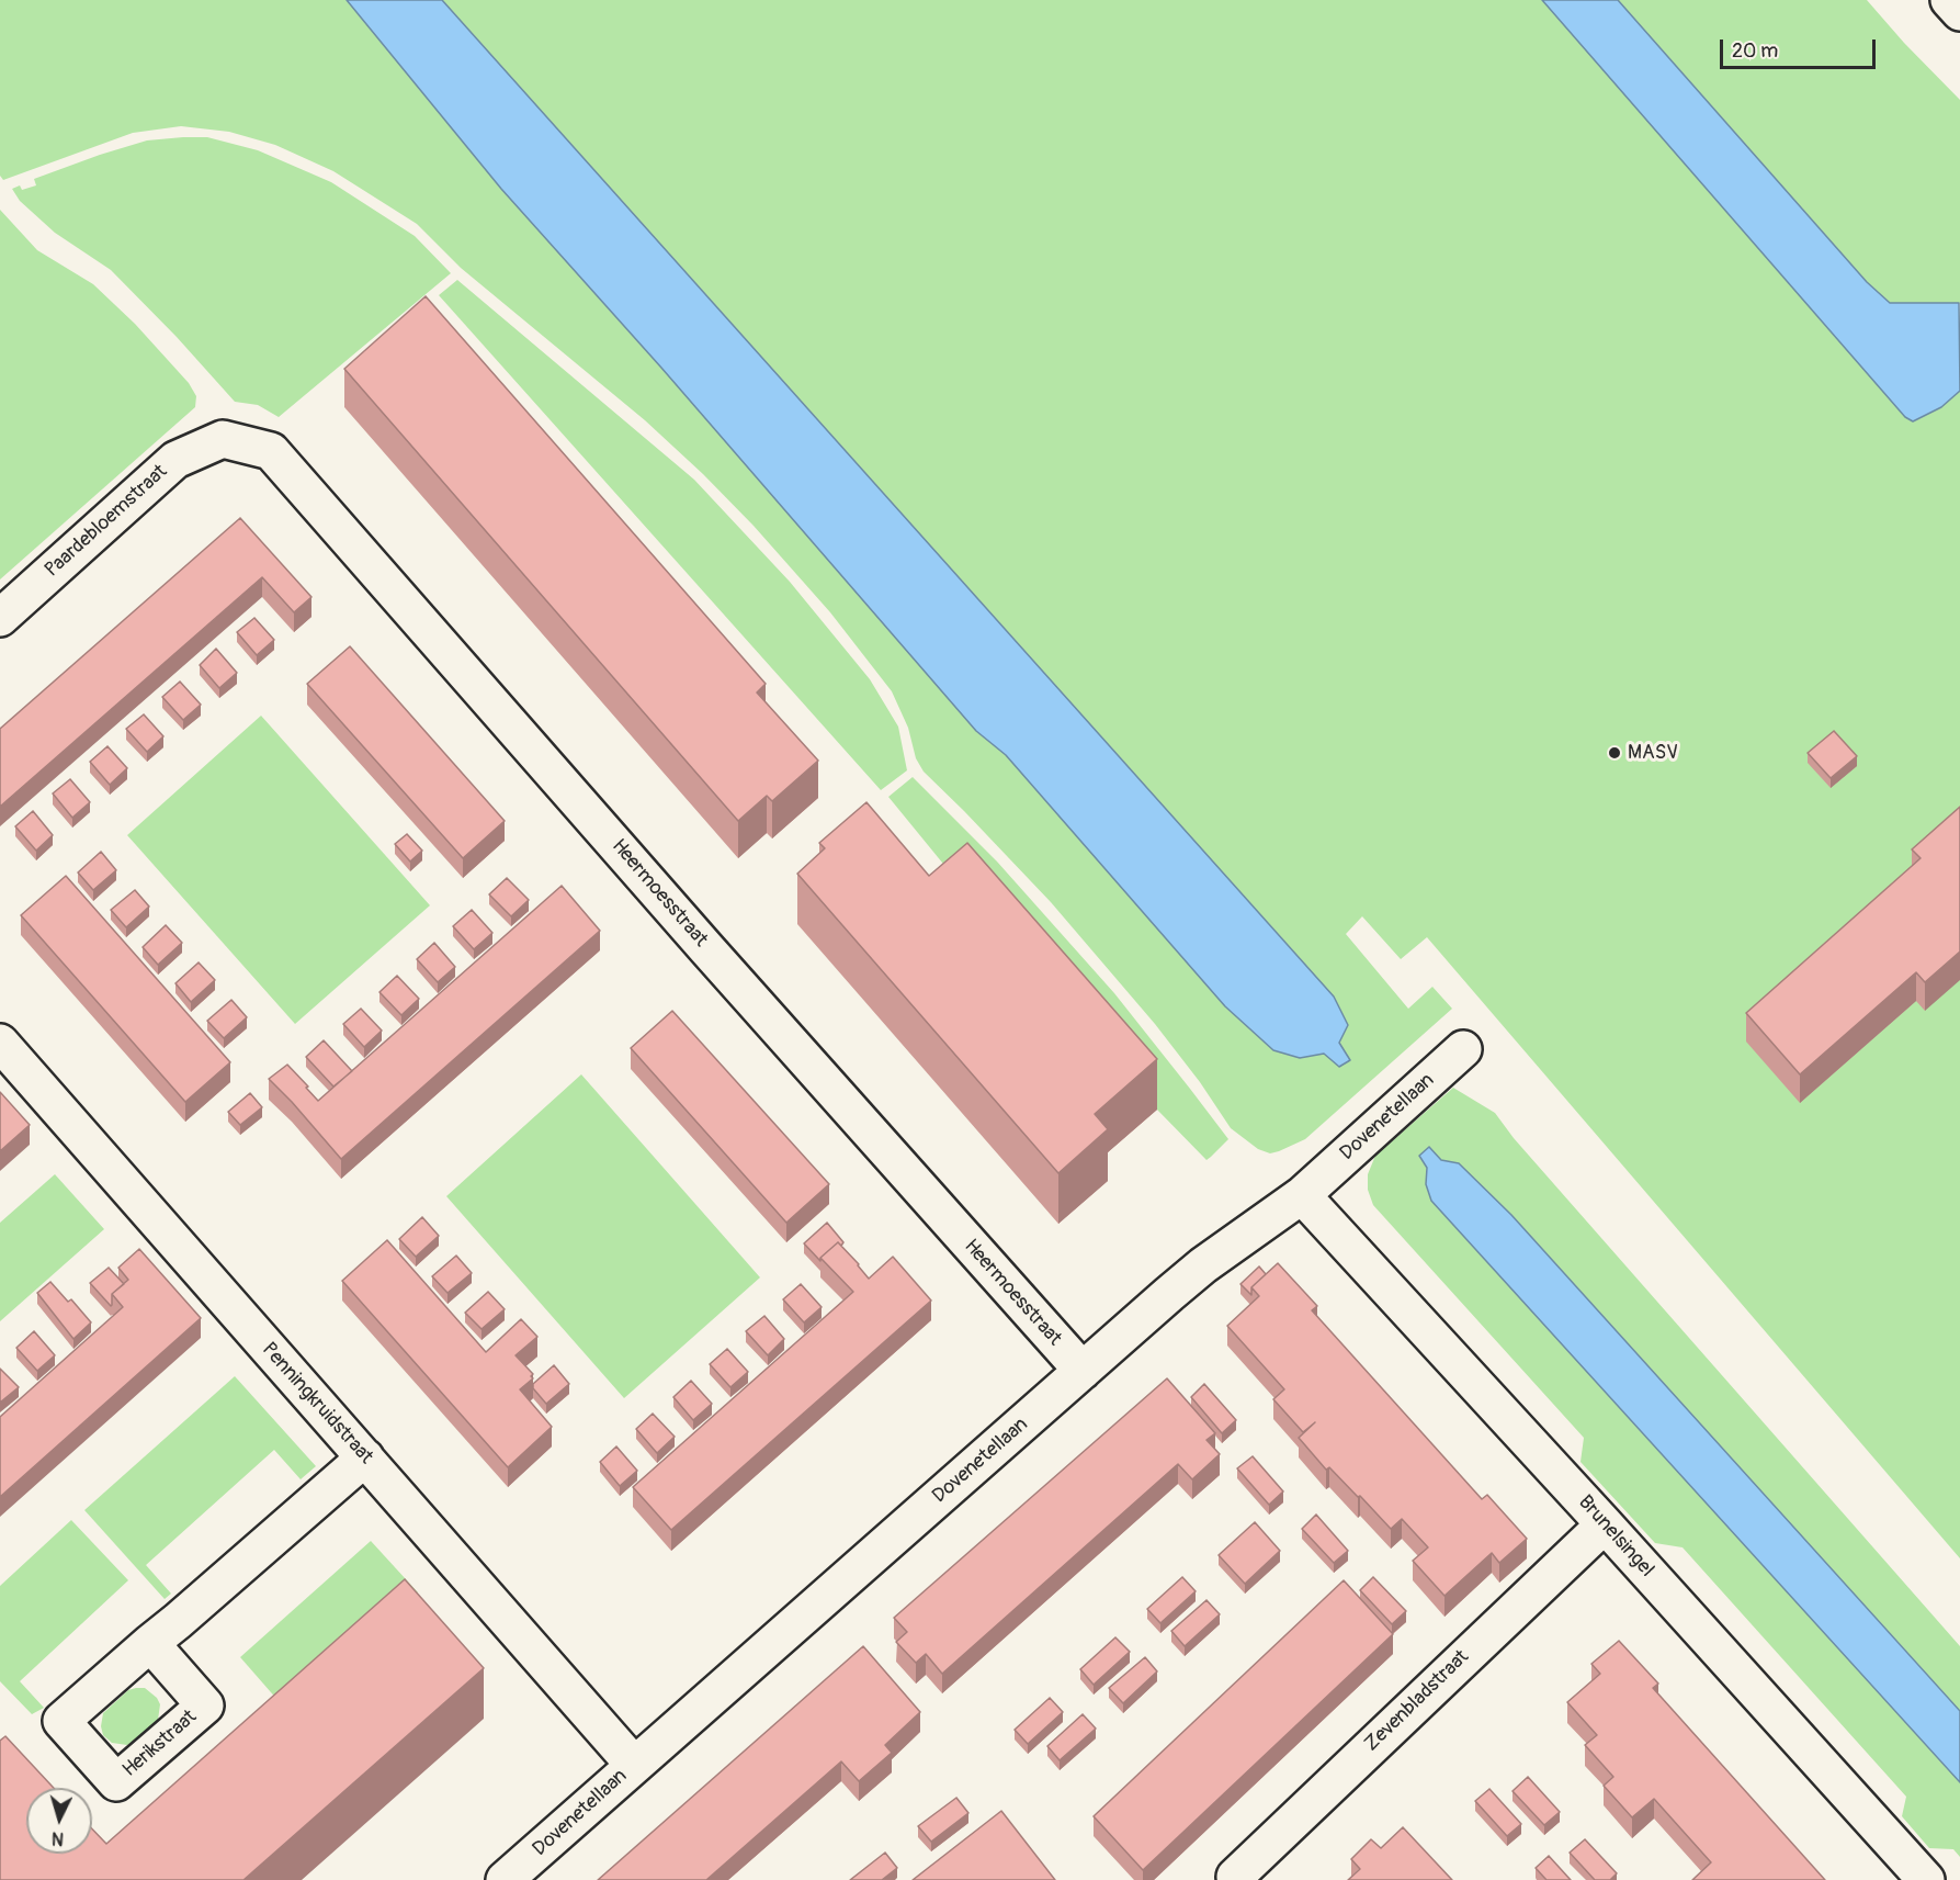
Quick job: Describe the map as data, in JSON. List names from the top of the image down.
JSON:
{
  "streets": {
    "street": [
      "Paardebloemstraat",
      "Heermoesstraat",
      "Dovenetellaan",
      "Penningkruidstraat",
      "Brunelsingel",
      "Zevenbladstraat",
      "Herikstraat"
    ]
  },
  "crossings": [
    ["Paardebloemstraat", "Heermoesstraat"],
    ["Heermoesstraat", "Dovenetellaan"],
    ["Dovenetellaan", "Penningkruidstraat"],
    ["Dovenetellaan", "Brunelsingel"],
    ["Penningkruidstraat", "Herikstraat"],
    ["Brunelsingel", "Zevenbladstraat"]
  ],
  "places": ["MASV"],
  "scale_bar": "20 m",
  "north": "bottom"
}
